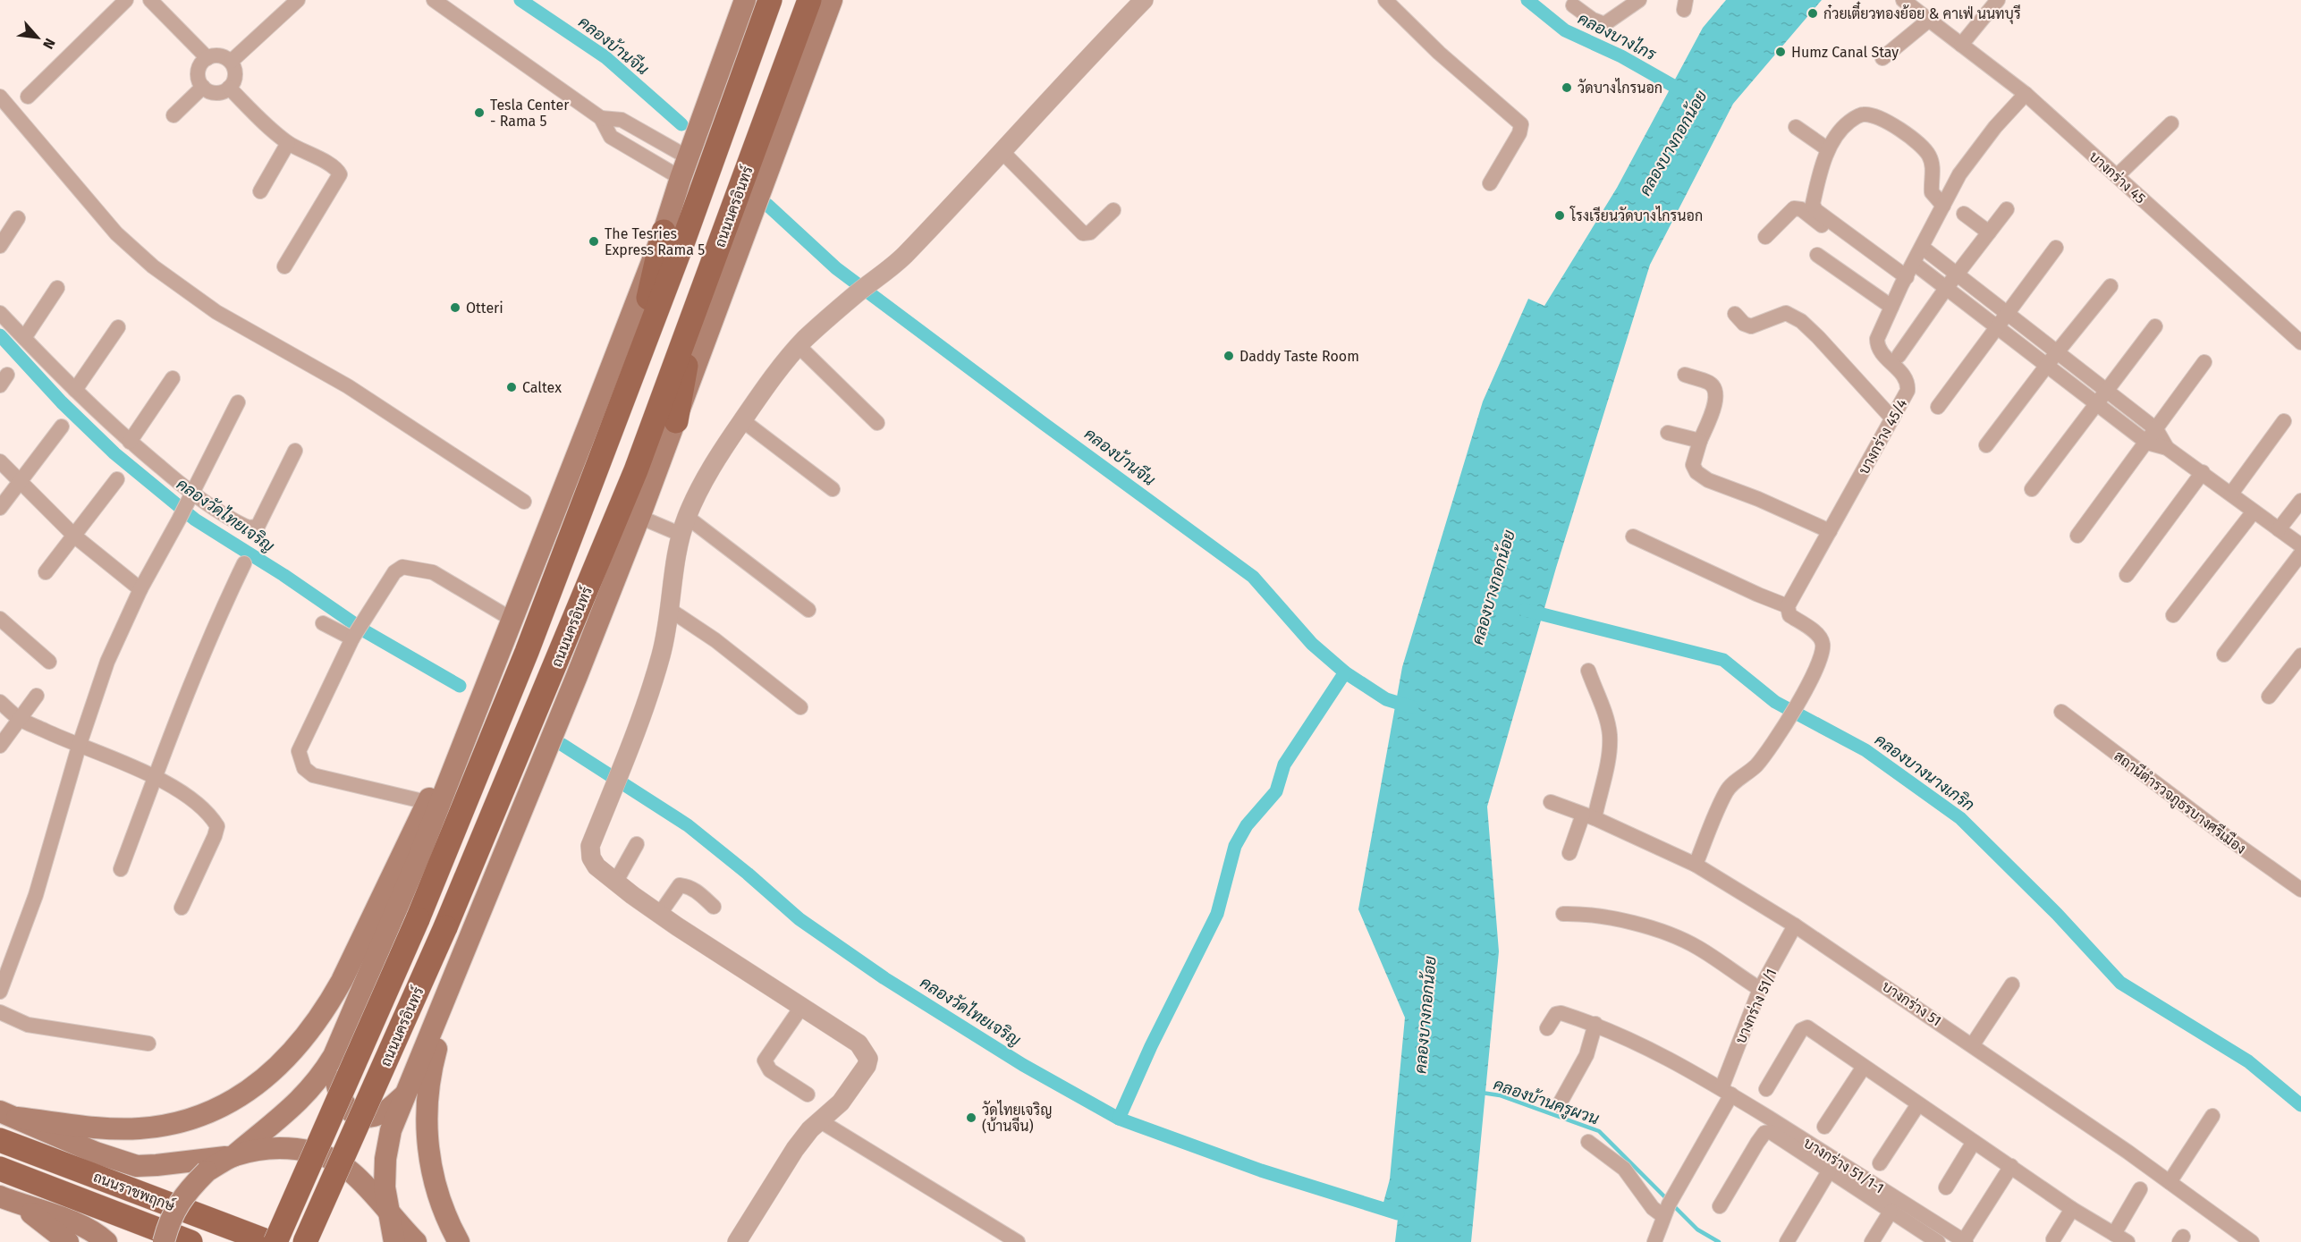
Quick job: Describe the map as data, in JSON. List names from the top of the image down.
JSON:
{
  "streets": {
    "main road": ["ถนนนครอินทร์", "ถนนราชพฤกษ์"],
    "street": [
      "บางกร่าง 45",
      "บางกร่าง 45/4",
      "สถานีตำรวจภูธรบางศรีเมือง",
      "บางกร่าง 51",
      "บางกร่าง 51/1",
      "บางกร่าง 51/1-1"
    ]
  },
  "crossings": [
    ["บางกร่าง 45", "บางกร่าง 45/4"],
    ["บางกร่าง 51", "บางกร่าง 51/1"],
    ["บางกร่าง 51/1", "บางกร่าง 51/1-1"]
  ],
  "water": [
    "คลองบางไกร",
    "คลองบ้านจีน",
    "คลองบางกอกน้อย",
    "คลองวัดไทยเจริญ",
    "คลองบางนางเกริก",
    "คลองบ้านครูผวน"
  ],
  "places": [
    "ก๋วยเตี๋ยวทองย้อย & คาเฟ่ นนทบุรี",
    "Humz Canal Stay",
    "วัดบางไกรนอก",
    "Tesla Center - Rama 5",
    "โรงเรียนวัดบางไกรนอก",
    "The Tesries Express Rama 5",
    "Otteri",
    "Daddy Taste Room",
    "Caltex",
    "วัดไทยเจริญ (บ้านจีน)"
  ],
  "north": "bottom right"
}
